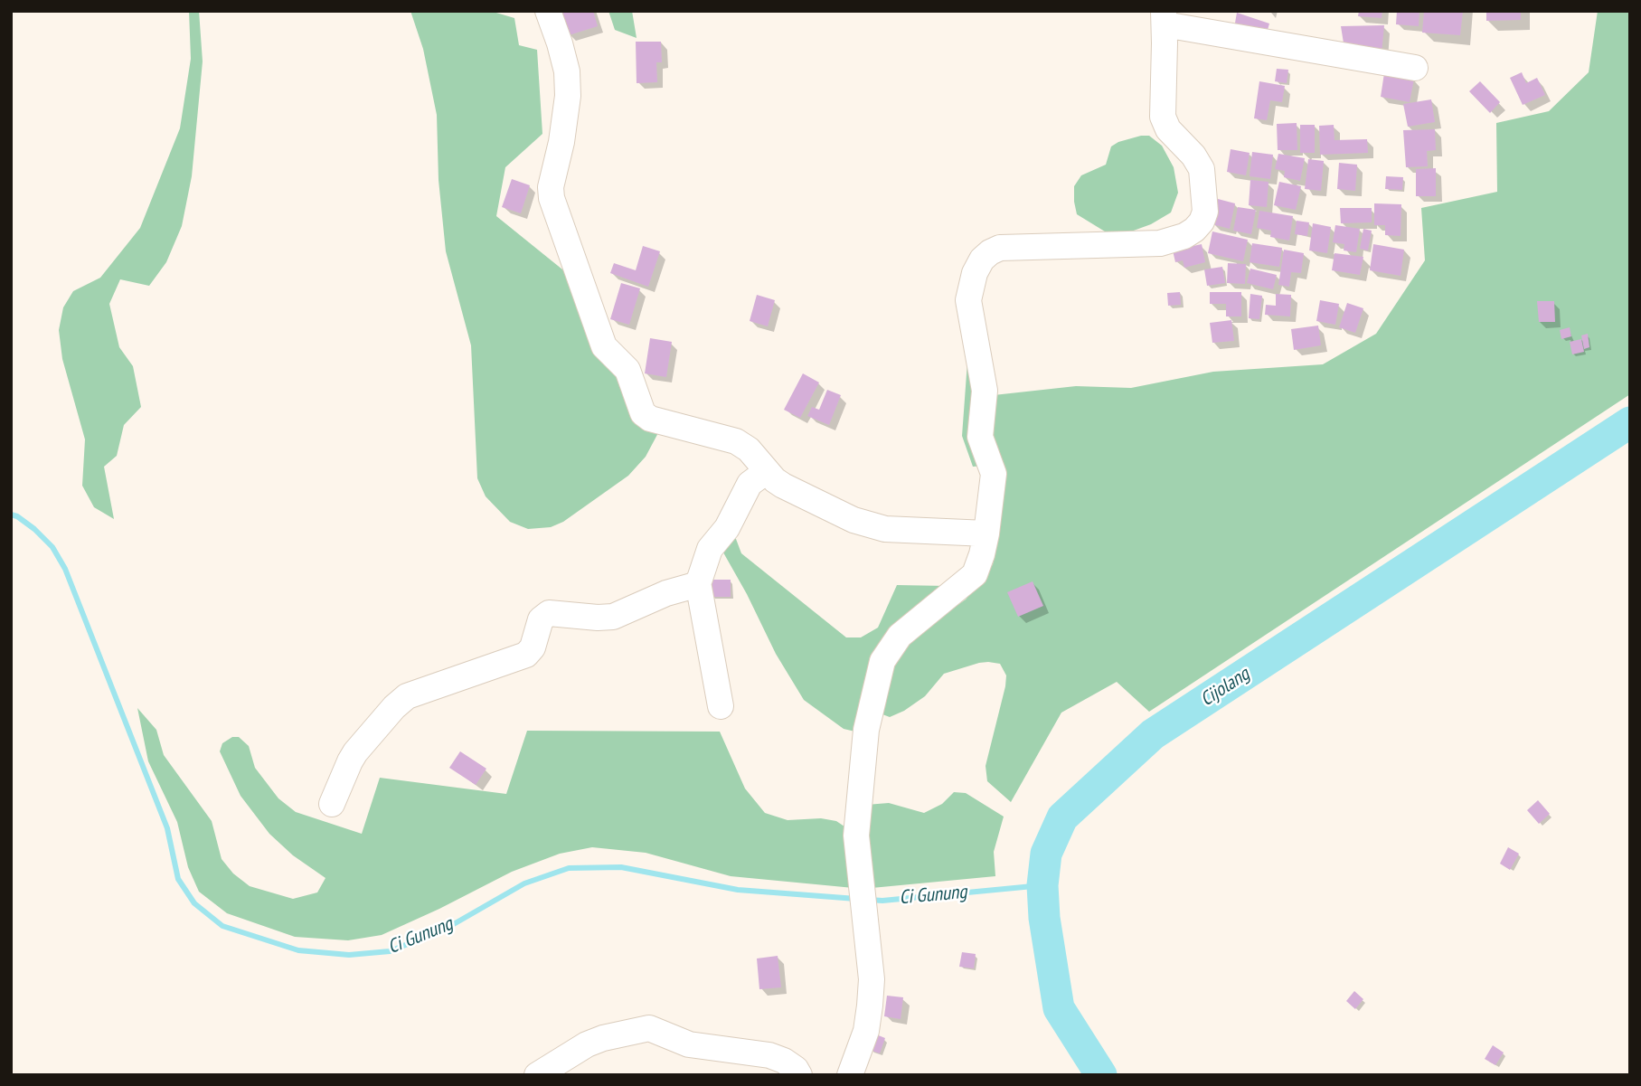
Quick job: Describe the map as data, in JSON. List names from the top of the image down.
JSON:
{
  "water": ["Cijolang", "Ci Gunung"]
}
